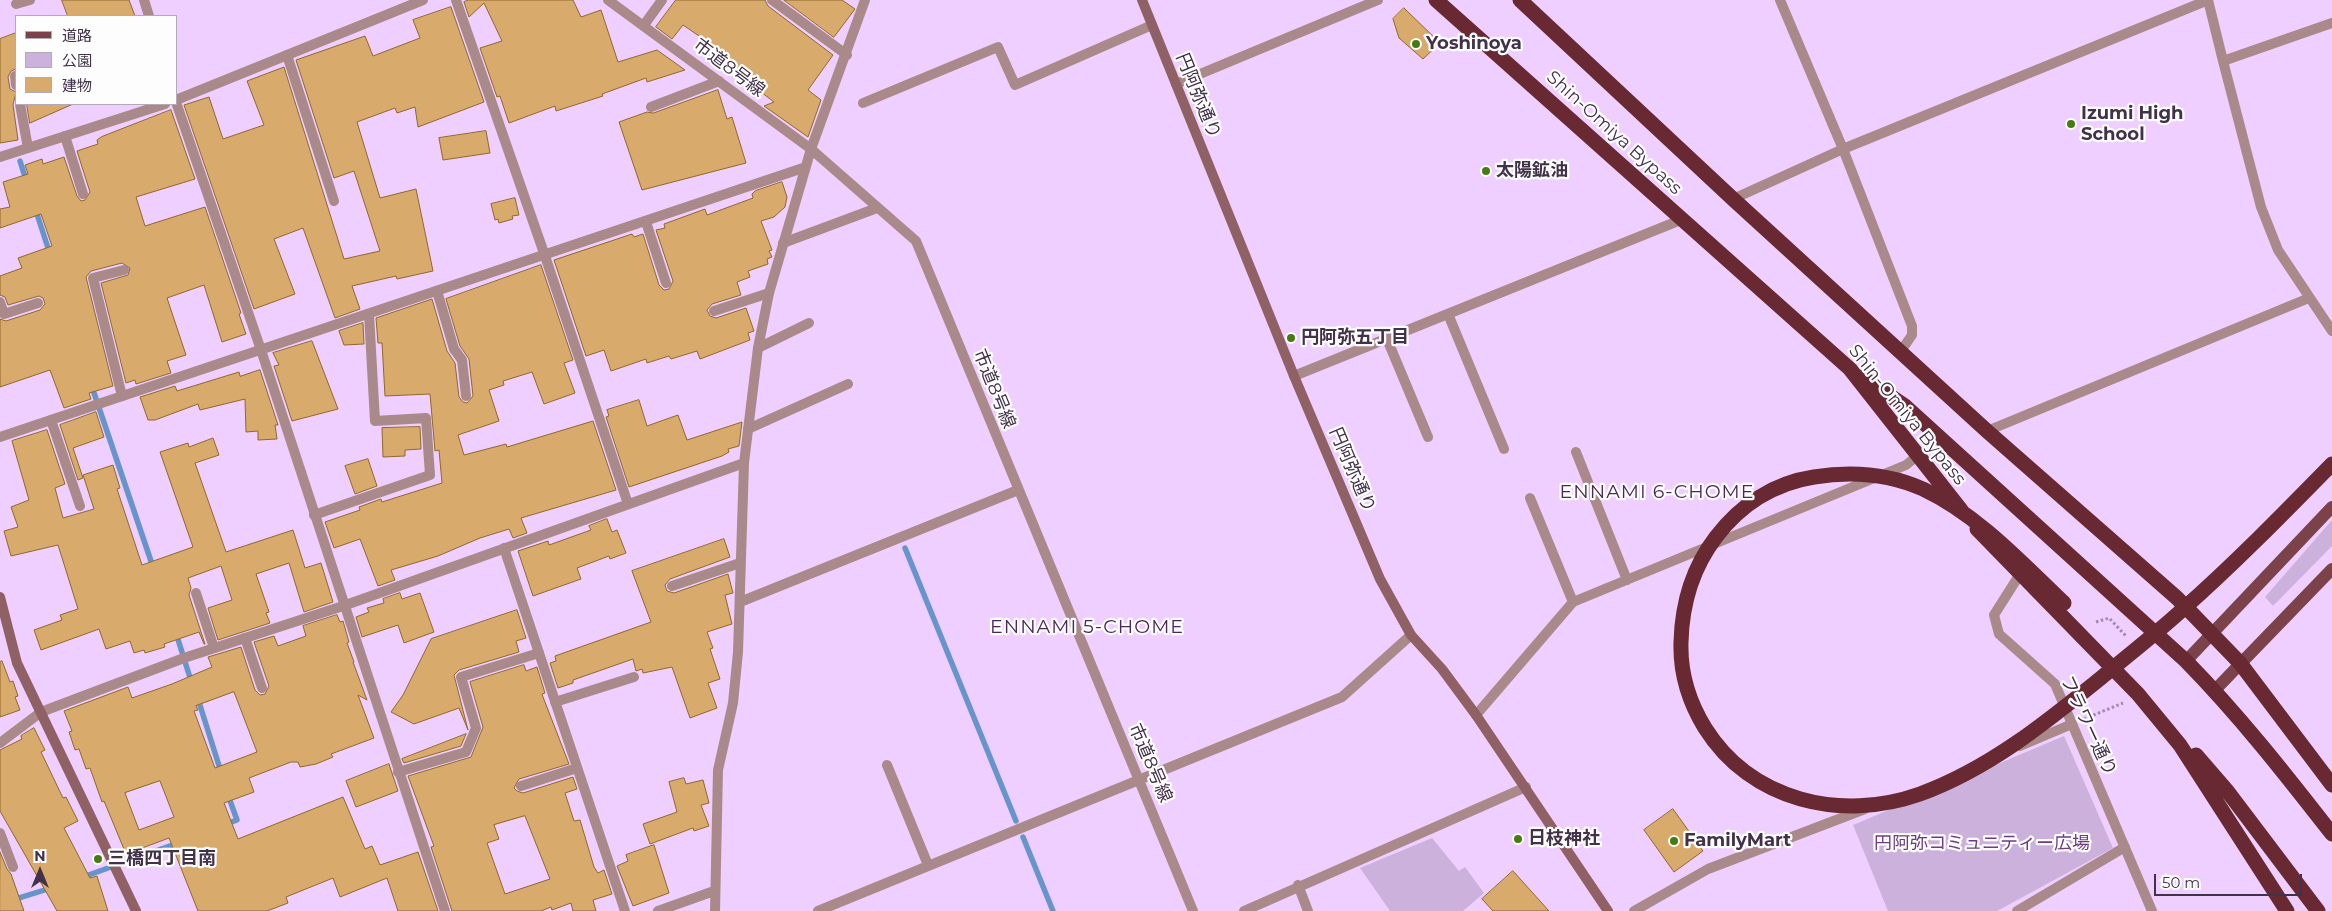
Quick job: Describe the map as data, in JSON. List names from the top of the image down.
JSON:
{
  "streets": {
    "highway": ["Shin-Omiya Bypass"],
    "street": ["市道8号線", "円阿弥通り", "フラワー通り"]
  },
  "crossings": [
    ["Shin-Omiya Bypass", "フラワー通り"]
  ],
  "districts": ["ENNAMI 6-CHOME", "ENNAMI 5-CHOME"],
  "parks": ["円阿弥コミュニティー広場"],
  "places": [
    "Yoshinoya",
    "Izumi High School",
    "太陽鉱油",
    "円阿弥五丁目",
    "日枝神社",
    "FamilyMart",
    "三橋四丁目南"
  ],
  "legend": ["道路", "公園", "建物"],
  "scale_bar": "50 m",
  "north": "top"
}
